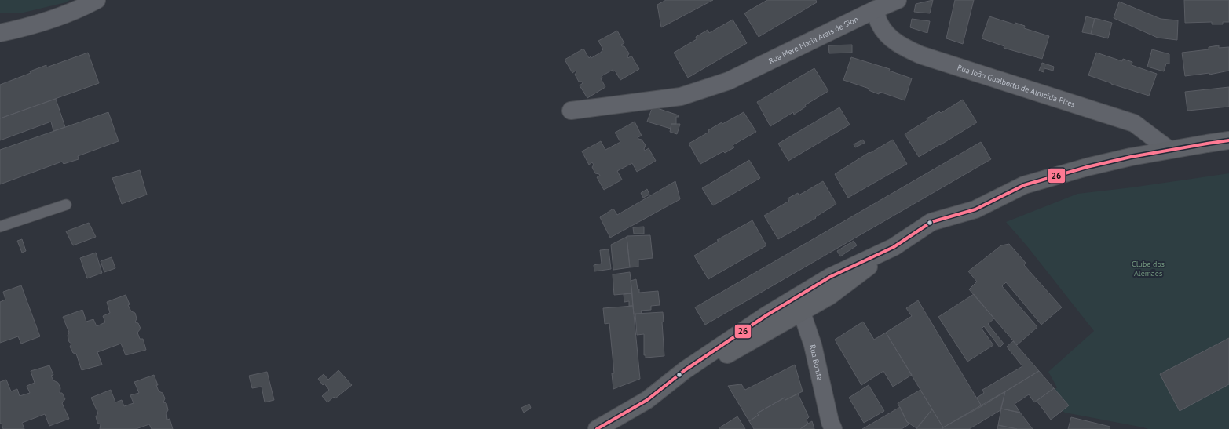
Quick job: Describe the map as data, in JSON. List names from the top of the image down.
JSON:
{
  "streets": {
    "street": ["Rua Mere Maria Arais de Sion", "Rua João Gualberto de Almeida Pires", "Rua Bonita"]
  },
  "crossings": [
    ["Rua Mere Maria Arais de Sion", "Rua João Gualberto de Almeida Pires"]
  ],
  "parks": ["Clube dos Alemães"],
  "lines": ["transit line 26"]
}
